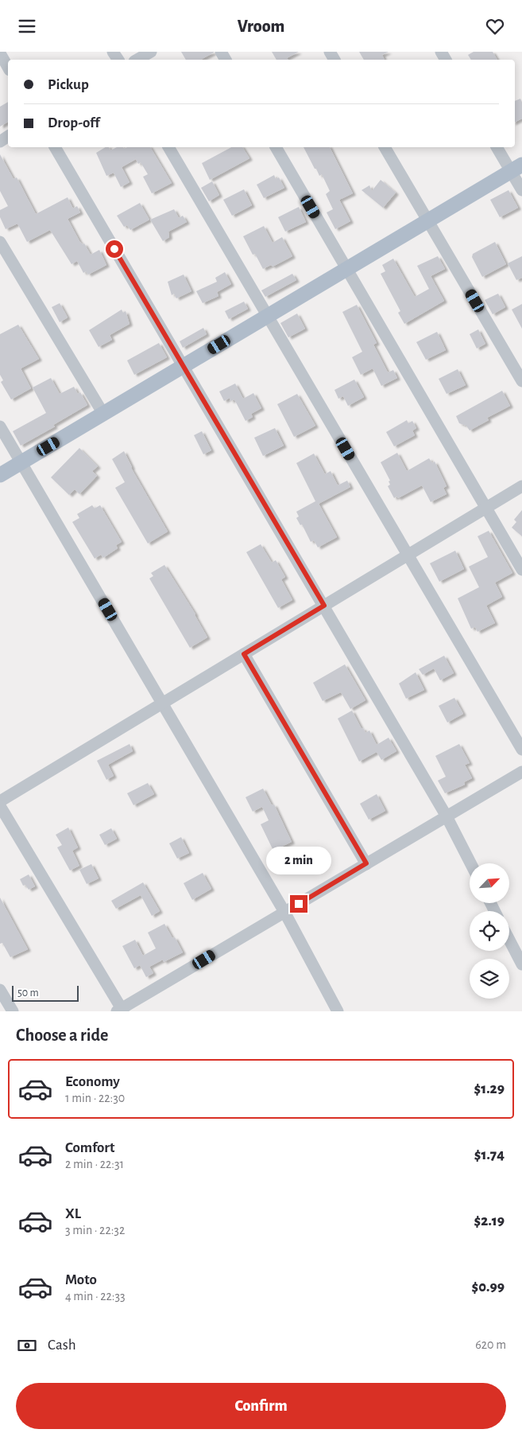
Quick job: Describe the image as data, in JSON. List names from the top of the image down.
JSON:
{
  "scale_bar": "50 m",
  "north": "top right",
  "page": {
    "header": "Vroom",
    "banner": ["Pickup", "Drop-off"],
    "bubble": "2 min",
    "scale": "50 m",
    "heading": "Choose a ride",
    "list": [
      {
        "name": "Economy",
        "note": "1 min · 22:30",
        "value": "$1.29"
      },
      {
        "name": "Comfort",
        "note": "2 min · 22:31",
        "value": "$1.74"
      },
      {
        "name": "XL",
        "note": "3 min · 22:32",
        "value": "$2.19"
      },
      {
        "name": "Moto",
        "note": "4 min · 22:33",
        "value": "$0.99"
      }
    ],
    "pay": ["Cash", "620 m"],
    "buttons": "Confirm"
  }
}
